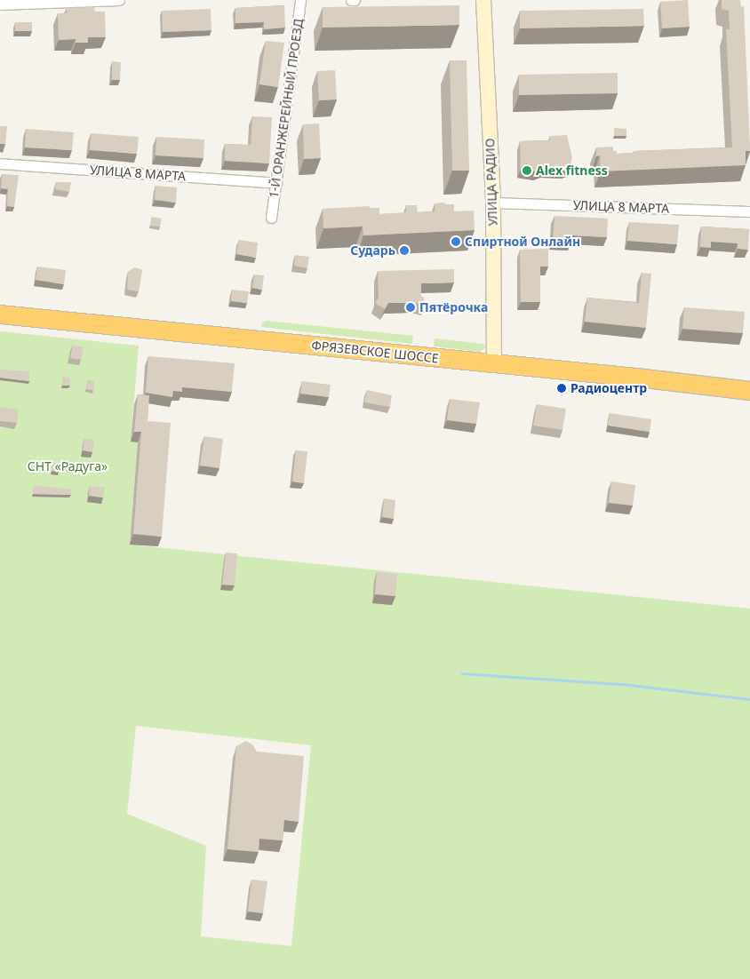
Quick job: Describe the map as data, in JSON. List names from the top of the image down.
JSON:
{
  "streets": {
    "highway": ["ФРЯЗЕВСКОЕ ШОССЕ"],
    "main road": ["УЛИЦА РАДИО"],
    "street": ["1-Й ОРАНЖЕРЕЙНЫЙ ПРОЕЗД", "УЛИЦА 8 МАРТА"]
  },
  "crossings": [
    ["1-Й ОРАНЖЕРЕЙНЫЙ ПРОЕЗД", "УЛИЦА 8 МАРТА"],
    ["УЛИЦА 8 МАРТА", "УЛИЦА РАДИО"],
    ["УЛИЦА РАДИО", "ФРЯЗЕВСКОЕ ШОССЕ"]
  ],
  "parks": ["СНТ «Радуга»"],
  "places": [
    "Alex fitness",
    "Спиртной Онлайн",
    "Сударь",
    "Пятёрочка",
    "Радиоцентр"
  ]
}
